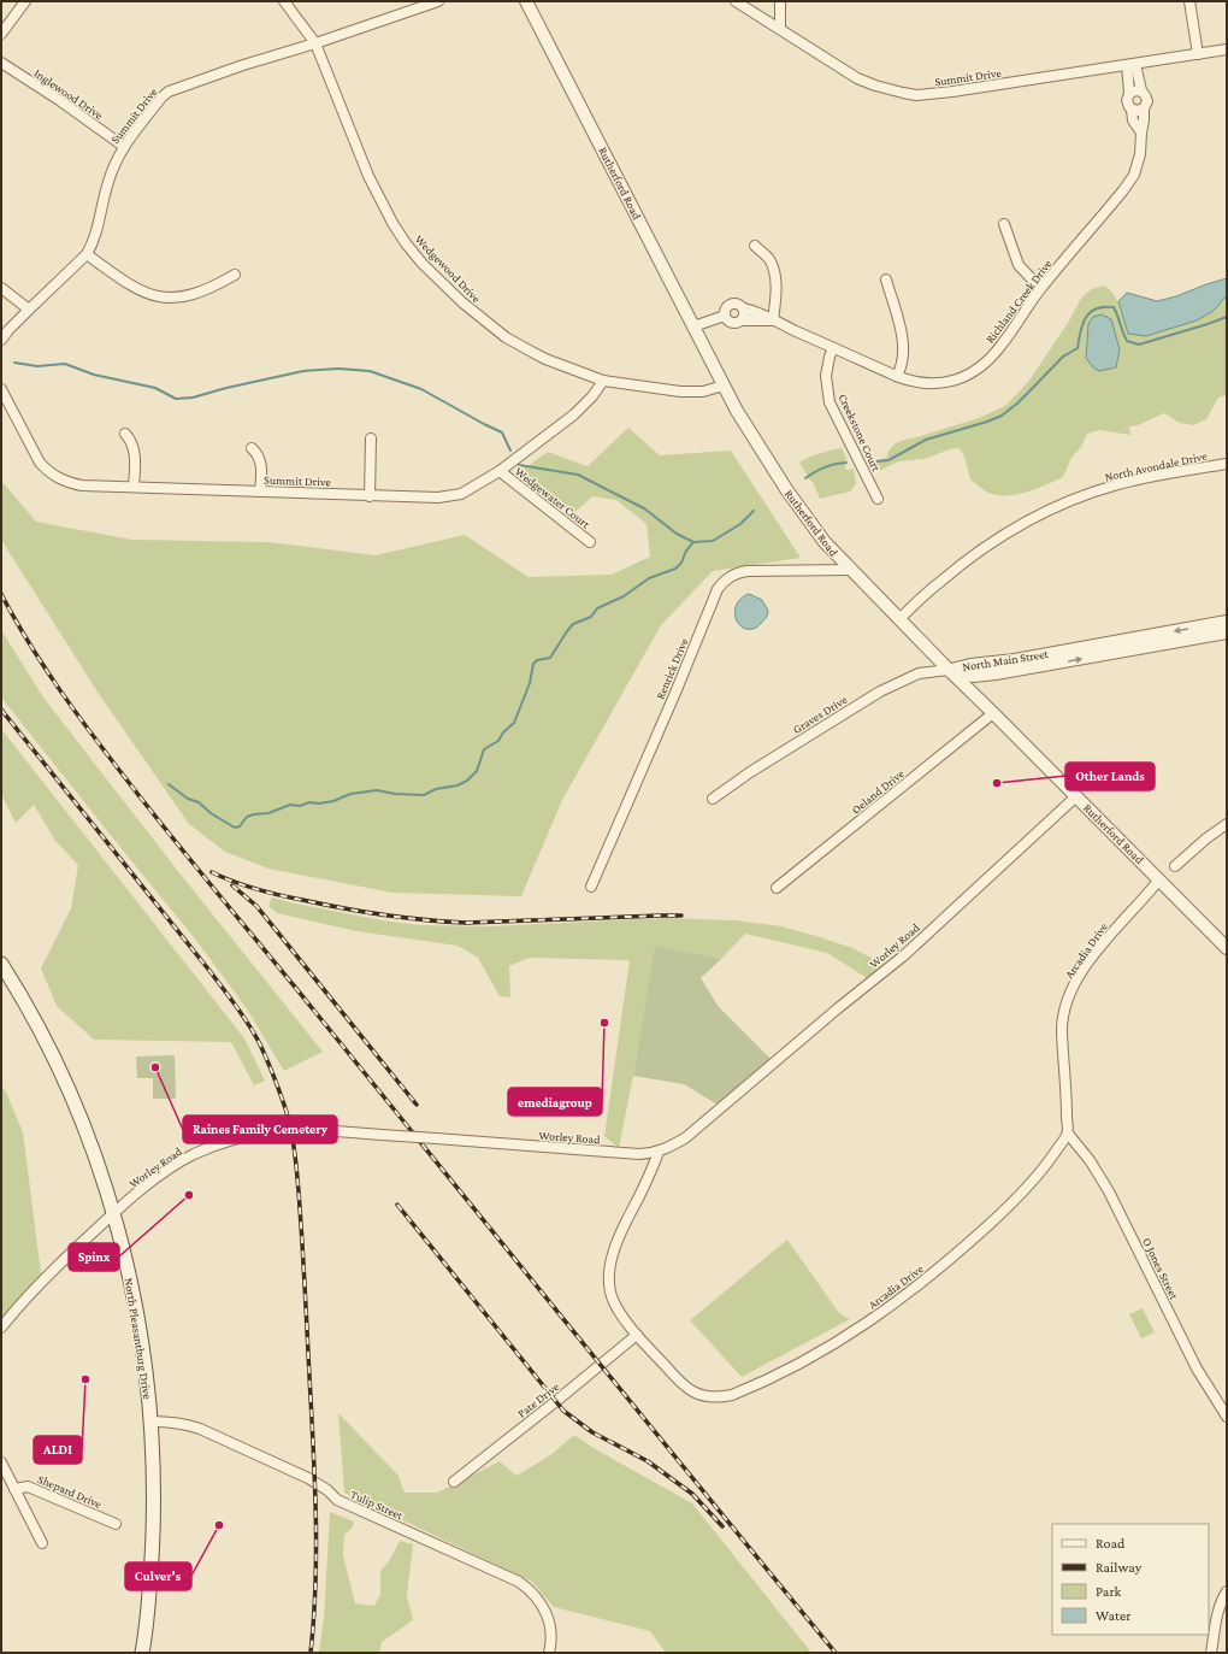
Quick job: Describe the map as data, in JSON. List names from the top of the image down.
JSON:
{
  "streets": {
    "main road": ["North Pleasantburg Drive"],
    "street": [
      "Summit Drive",
      "Inglewood Drive",
      "Rutherford Road",
      "Wedgewood Drive",
      "Richland Creek Drive",
      "Creekstone Court",
      "North Avondale Drive",
      "Wedgewater Court",
      "North Main Street",
      "Renrick Drive",
      "Graves Drive",
      "Oeland Drive",
      "Worley Road",
      "Arcadia Drive",
      "O Jones Street",
      "Pate Drive",
      "Shepard Drive",
      "Tulip Street"
    ]
  },
  "crossings": [
    ["Summit Drive", "Inglewood Drive"],
    ["Summit Drive", "Wedgewood Drive"],
    ["Summit Drive", "Richland Creek Drive"],
    ["Summit Drive", "Wedgewater Court"],
    ["Rutherford Road", "Wedgewood Drive"],
    ["Rutherford Road", "North Avondale Drive"],
    ["Rutherford Road", "North Main Street"],
    ["Rutherford Road", "Renrick Drive"],
    ["Rutherford Road", "Graves Drive"],
    ["Rutherford Road", "Oeland Drive"],
    ["Rutherford Road", "Worley Road"],
    ["Rutherford Road", "Arcadia Drive"],
    ["Richland Creek Drive", "Creekstone Court"],
    ["North Main Street", "Graves Drive"],
    ["Worley Road", "Arcadia Drive"],
    ["Worley Road", "North Pleasantburg Drive"],
    ["Arcadia Drive", "O Jones Street"],
    ["Arcadia Drive", "Pate Drive"],
    ["North Pleasantburg Drive", "Tulip Street"]
  ],
  "places": [
    "Other Lands",
    "emediagroup",
    "Raines Family Cemetery",
    "Spinx",
    "ALDI",
    "Culver's"
  ],
  "legend": [
    "Road",
    "Railway",
    "Park",
    "Water"
  ]
}
